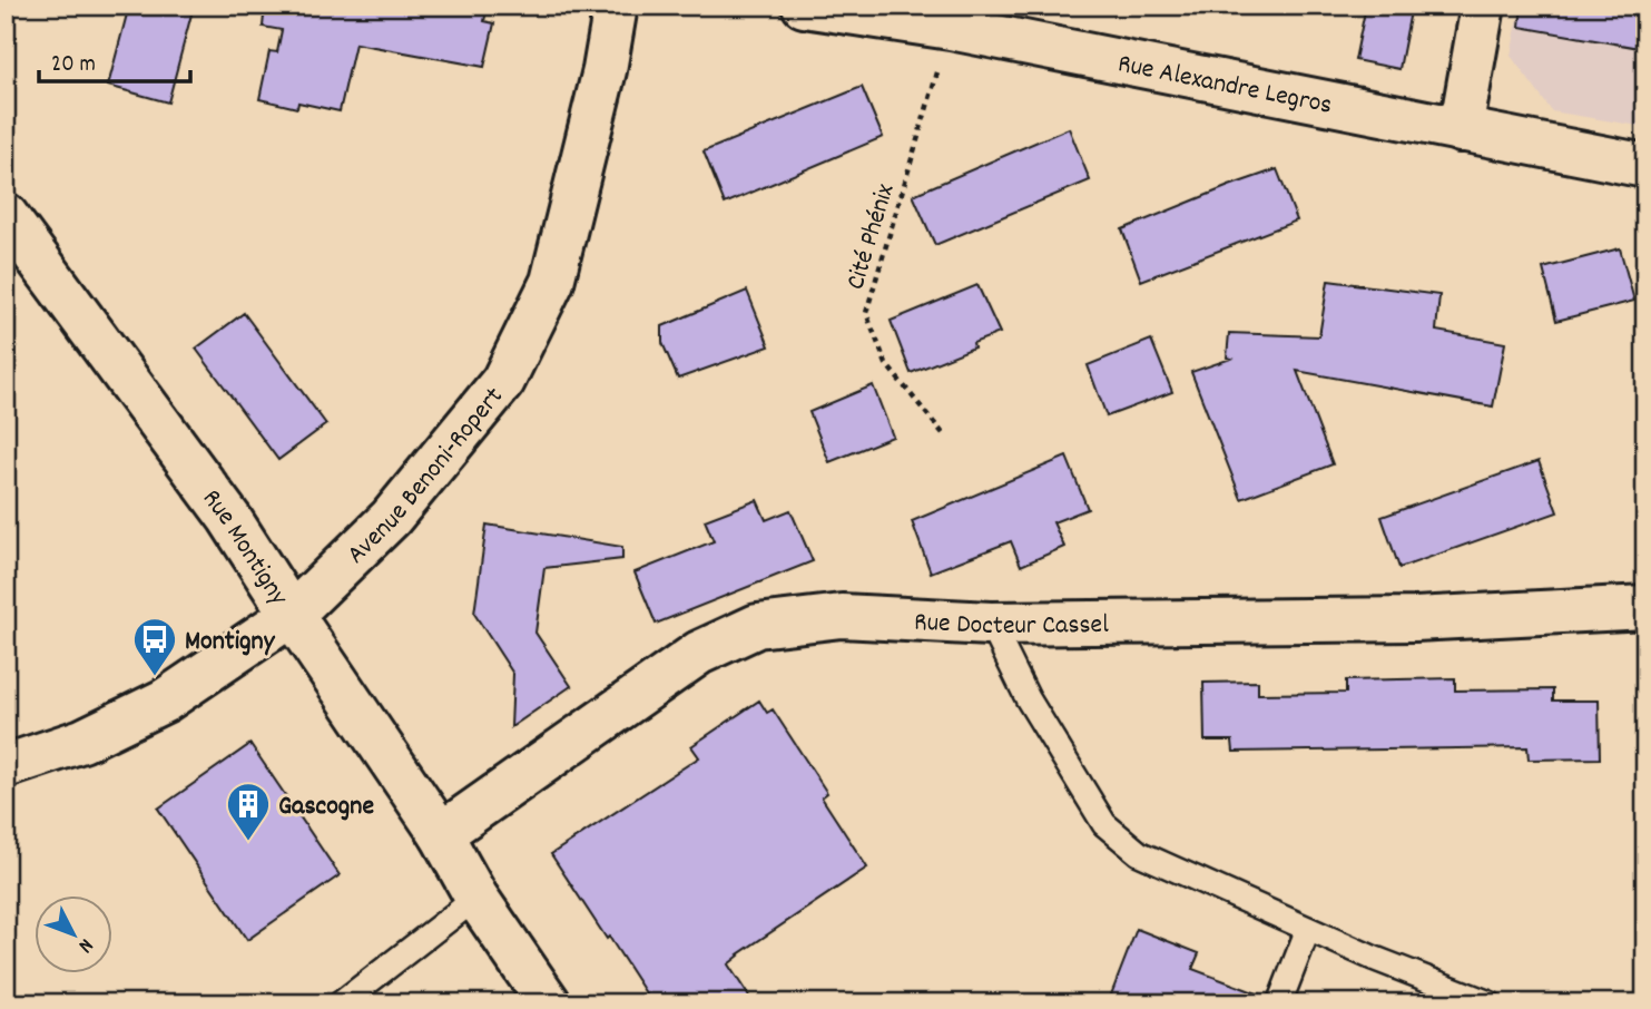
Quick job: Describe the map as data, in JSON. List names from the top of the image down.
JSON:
{
  "streets": {
    "street": [
      "Rue Alexandre Legros",
      "Avenue Benoni-Ropert",
      "Rue Montigny",
      "Rue Docteur Cassel"
    ],
    "path": ["Cité Phénix"]
  },
  "crossings": [
    ["Rue Alexandre Legros", "Cité Phénix"],
    ["Avenue Benoni-Ropert", "Rue Montigny"],
    ["Rue Montigny", "Rue Docteur Cassel"]
  ],
  "places": {
    "bus stop": ["Montigny"],
    "building": ["Gascogne"]
  },
  "scale_bar": "20 m",
  "north": "bottom right"
}
